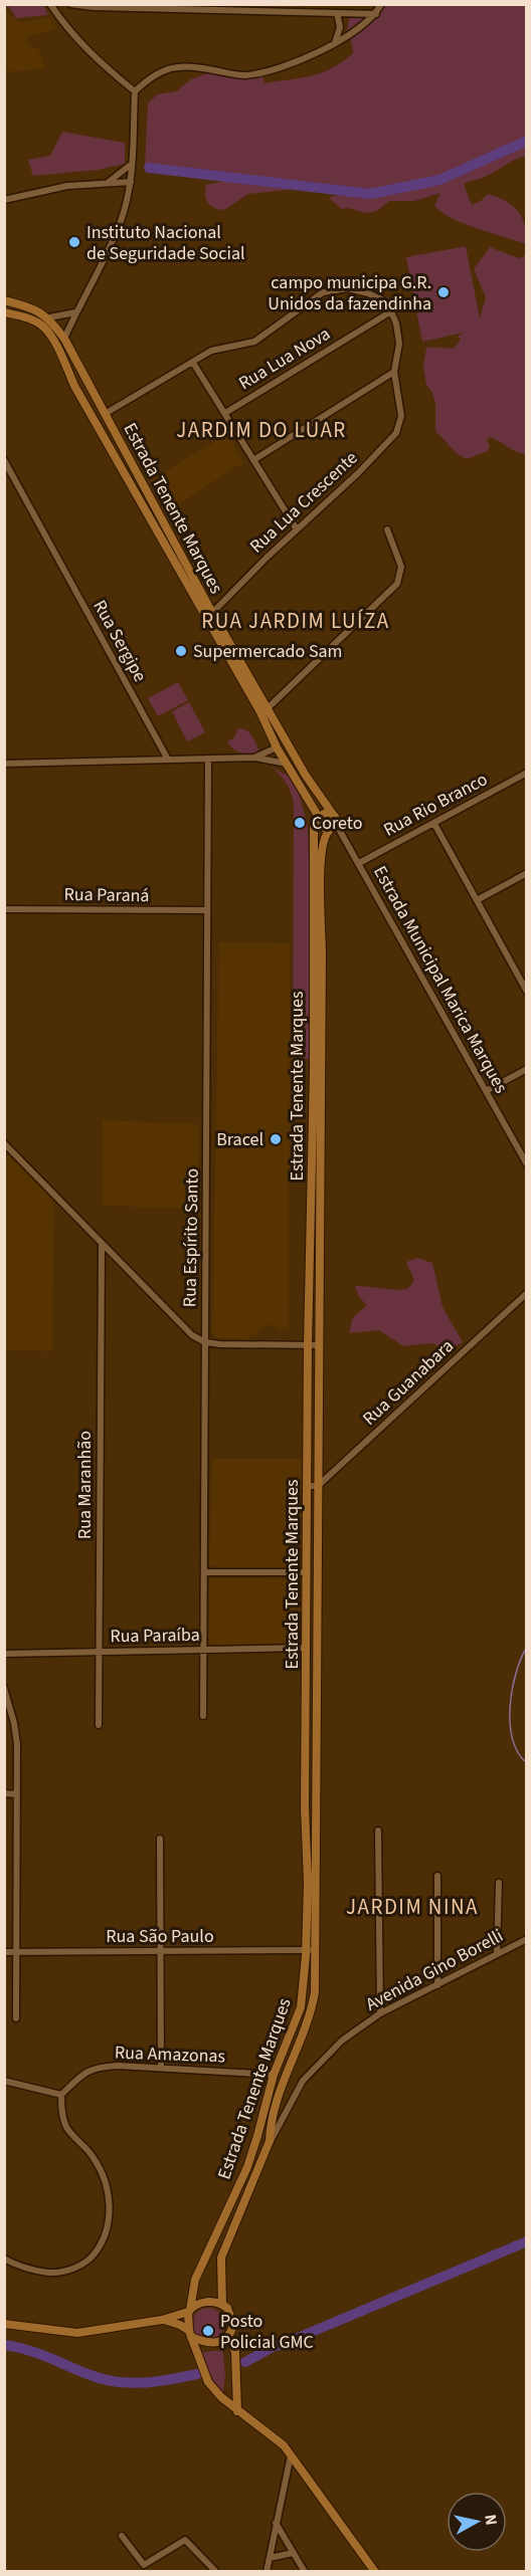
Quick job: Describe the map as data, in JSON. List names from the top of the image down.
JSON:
{
  "streets": {
    "main road": ["Estrada Tenente Marques"],
    "street": [
      "Rua Lua Nova",
      "Rua Lua Crescente",
      "Rua Sergipe",
      "Rua Rio Branco",
      "Rua Paraná",
      "Estrada Municipal Marica Marques",
      "Rua Espírito Santo",
      "Rua Guanabara",
      "Rua Maranhão",
      "Rua Paraíba",
      "Rua São Paulo",
      "Avenida Gino Borelli",
      "Rua Amazonas"
    ]
  },
  "crossings": [
    ["Rua Lua Nova", "Rua Lua Crescente"],
    ["Rua Lua Crescente", "Estrada Tenente Marques"],
    ["Estrada Tenente Marques", "Estrada Municipal Marica Marques"],
    ["Estrada Tenente Marques", "Rua Guanabara"],
    ["Estrada Tenente Marques", "Rua Paraíba"],
    ["Estrada Tenente Marques", "Rua São Paulo"],
    ["Estrada Tenente Marques", "Avenida Gino Borelli"],
    ["Estrada Tenente Marques", "Rua Amazonas"],
    ["Rua Rio Branco", "Estrada Municipal Marica Marques"],
    ["Rua Paraná", "Rua Espírito Santo"],
    ["Rua Espírito Santo", "Rua Paraíba"],
    ["Rua Maranhão", "Rua Paraíba"]
  ],
  "districts": ["JARDIM DO LUAR", "RUA JARDIM LUÍZA", "JARDIM NINA"],
  "places": [
    "Instituto Nacional de Seguridade Social",
    "campo municipa G.R. Unidos da fazendinha",
    "Supermercado Sam",
    "Coreto",
    "Bracel",
    "Posto Policial GMC"
  ],
  "north": "right"
}
